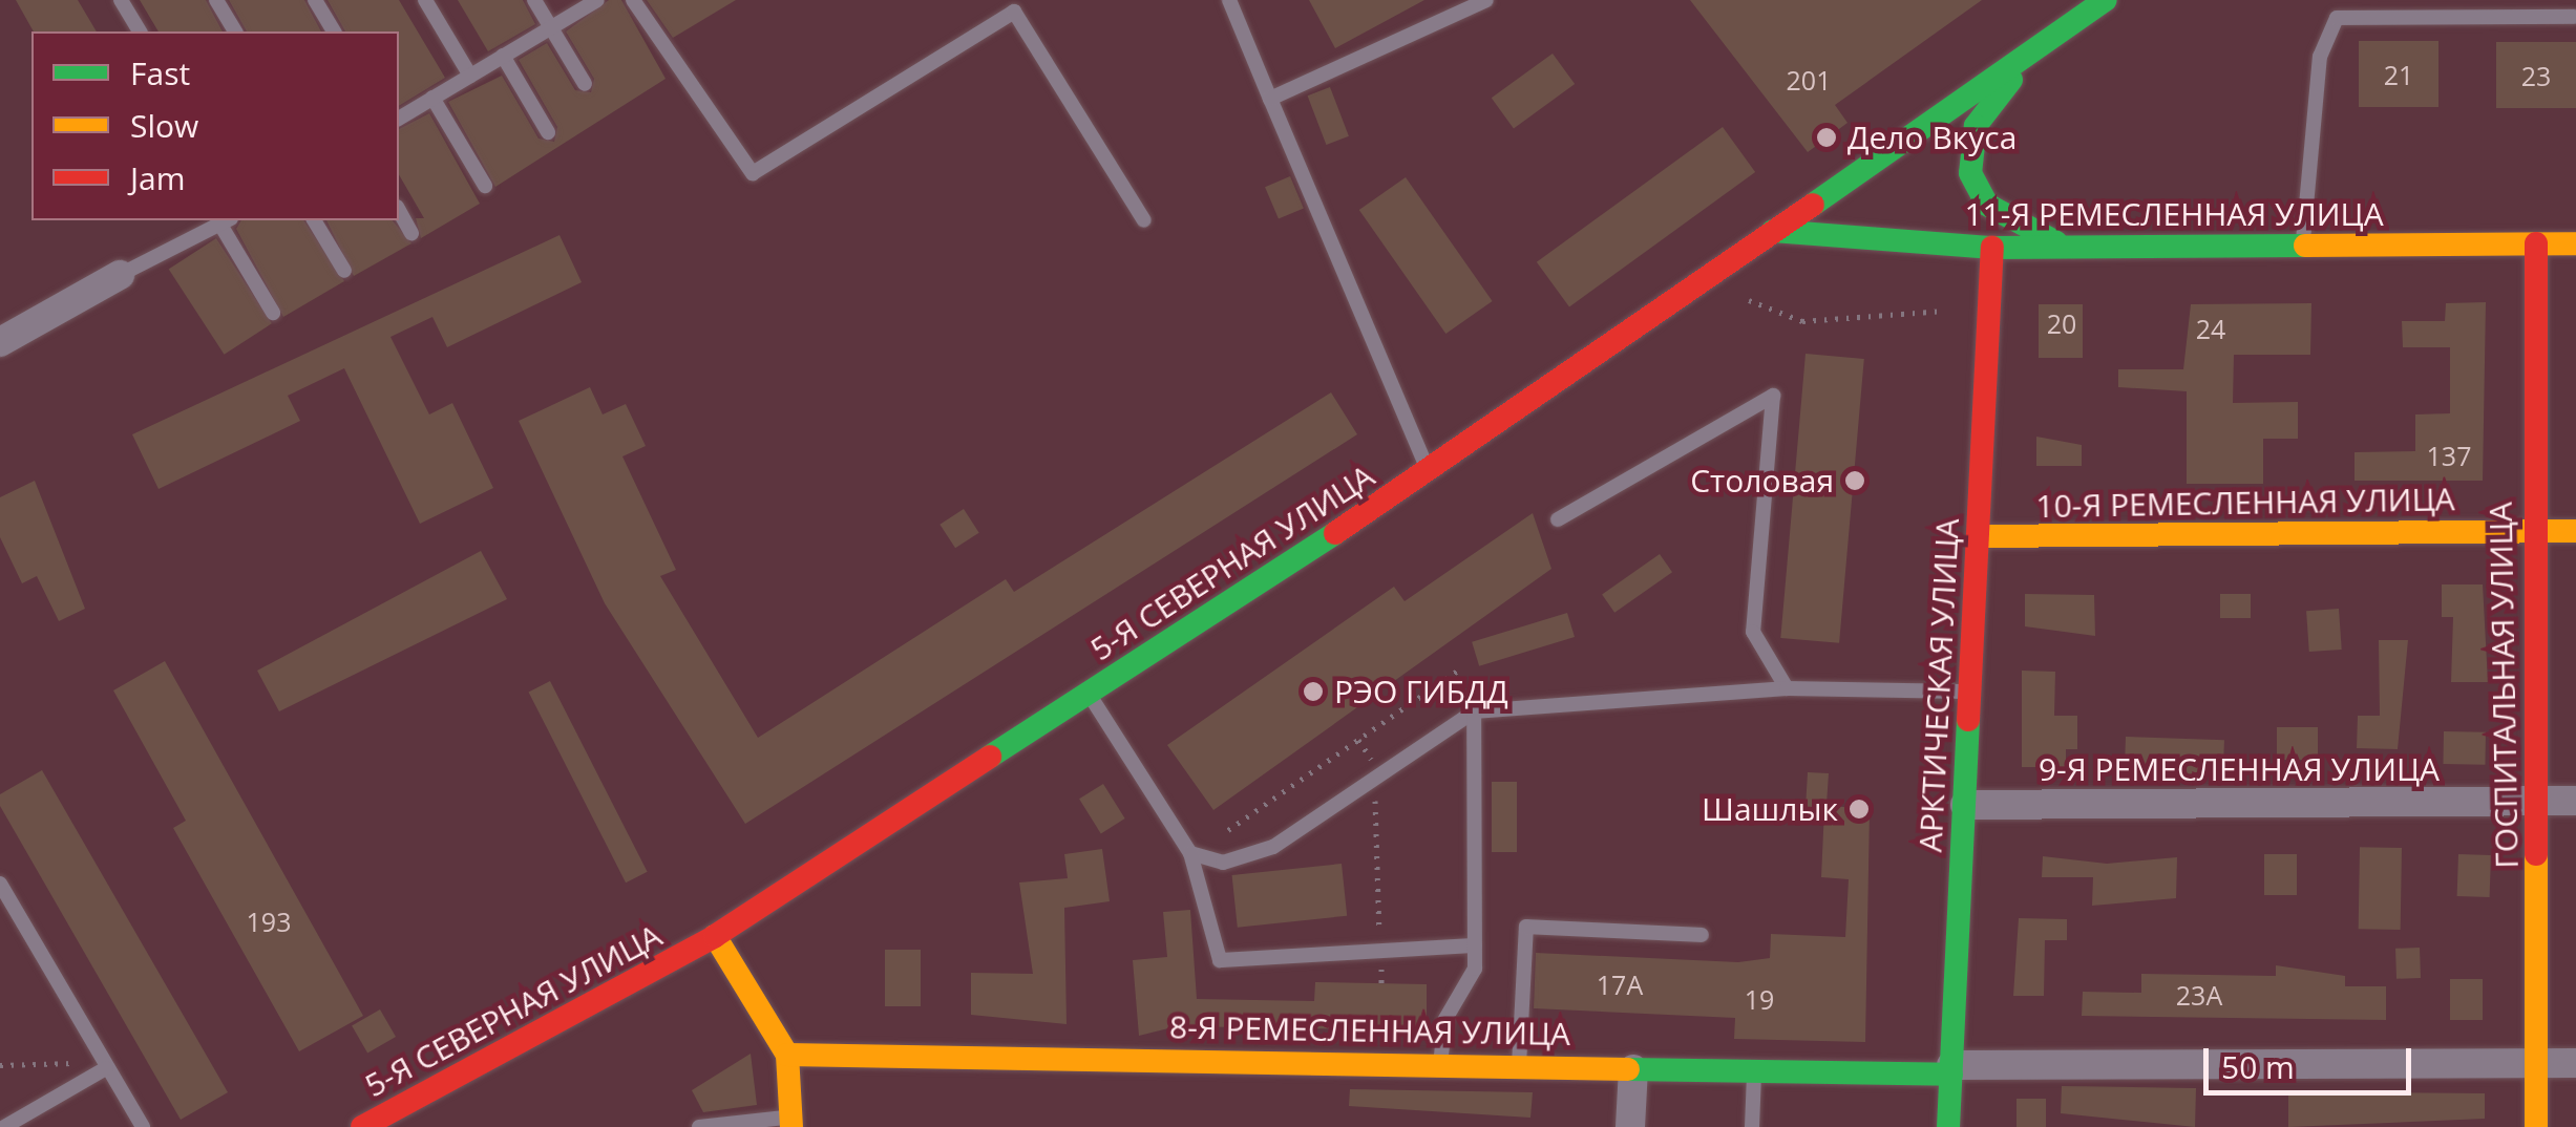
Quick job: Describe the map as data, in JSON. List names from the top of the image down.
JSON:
{
  "streets": {
    "main road": [
      "11-Я РЕМЕСЛЕННАЯ УЛИЦА",
      "10-Я РЕМЕСЛЕННАЯ УЛИЦА",
      "5-Я СЕВЕРНАЯ УЛИЦА",
      "АРКТИЧЕСКАЯ УЛИЦА",
      "ГОСПИТАЛЬНАЯ УЛИЦА",
      "8-Я РЕМЕСЛЕННАЯ УЛИЦА"
    ],
    "street": ["9-Я РЕМЕСЛЕННАЯ УЛИЦА"]
  },
  "crossings": [
    ["11-Я РЕМЕСЛЕННАЯ УЛИЦА", "5-Я СЕВЕРНАЯ УЛИЦА"],
    ["11-Я РЕМЕСЛЕННАЯ УЛИЦА", "АРКТИЧЕСКАЯ УЛИЦА"],
    ["11-Я РЕМЕСЛЕННАЯ УЛИЦА", "ГОСПИТАЛЬНАЯ УЛИЦА"],
    ["10-Я РЕМЕСЛЕННАЯ УЛИЦА", "АРКТИЧЕСКАЯ УЛИЦА"],
    ["10-Я РЕМЕСЛЕННАЯ УЛИЦА", "ГОСПИТАЛЬНАЯ УЛИЦА"],
    ["АРКТИЧЕСКАЯ УЛИЦА", "9-Я РЕМЕСЛЕННАЯ УЛИЦА"],
    ["АРКТИЧЕСКАЯ УЛИЦА", "8-Я РЕМЕСЛЕННАЯ УЛИЦА"],
    ["ГОСПИТАЛЬНАЯ УЛИЦА", "9-Я РЕМЕСЛЕННАЯ УЛИЦА"],
    ["ГОСПИТАЛЬНАЯ УЛИЦА", "8-Я РЕМЕСЛЕННАЯ УЛИЦА"]
  ],
  "places": [
    "Дело Вкуса",
    "Столовая",
    "РЭО ГИБДД",
    "Шашлык"
  ],
  "house_numbers": [
    "21",
    "23",
    "201",
    "20",
    "24",
    "137",
    "193",
    "17А",
    "23А",
    "19"
  ],
  "legend": ["Fast", "Slow", "Jam"],
  "scale_bar": "50 m"
}
